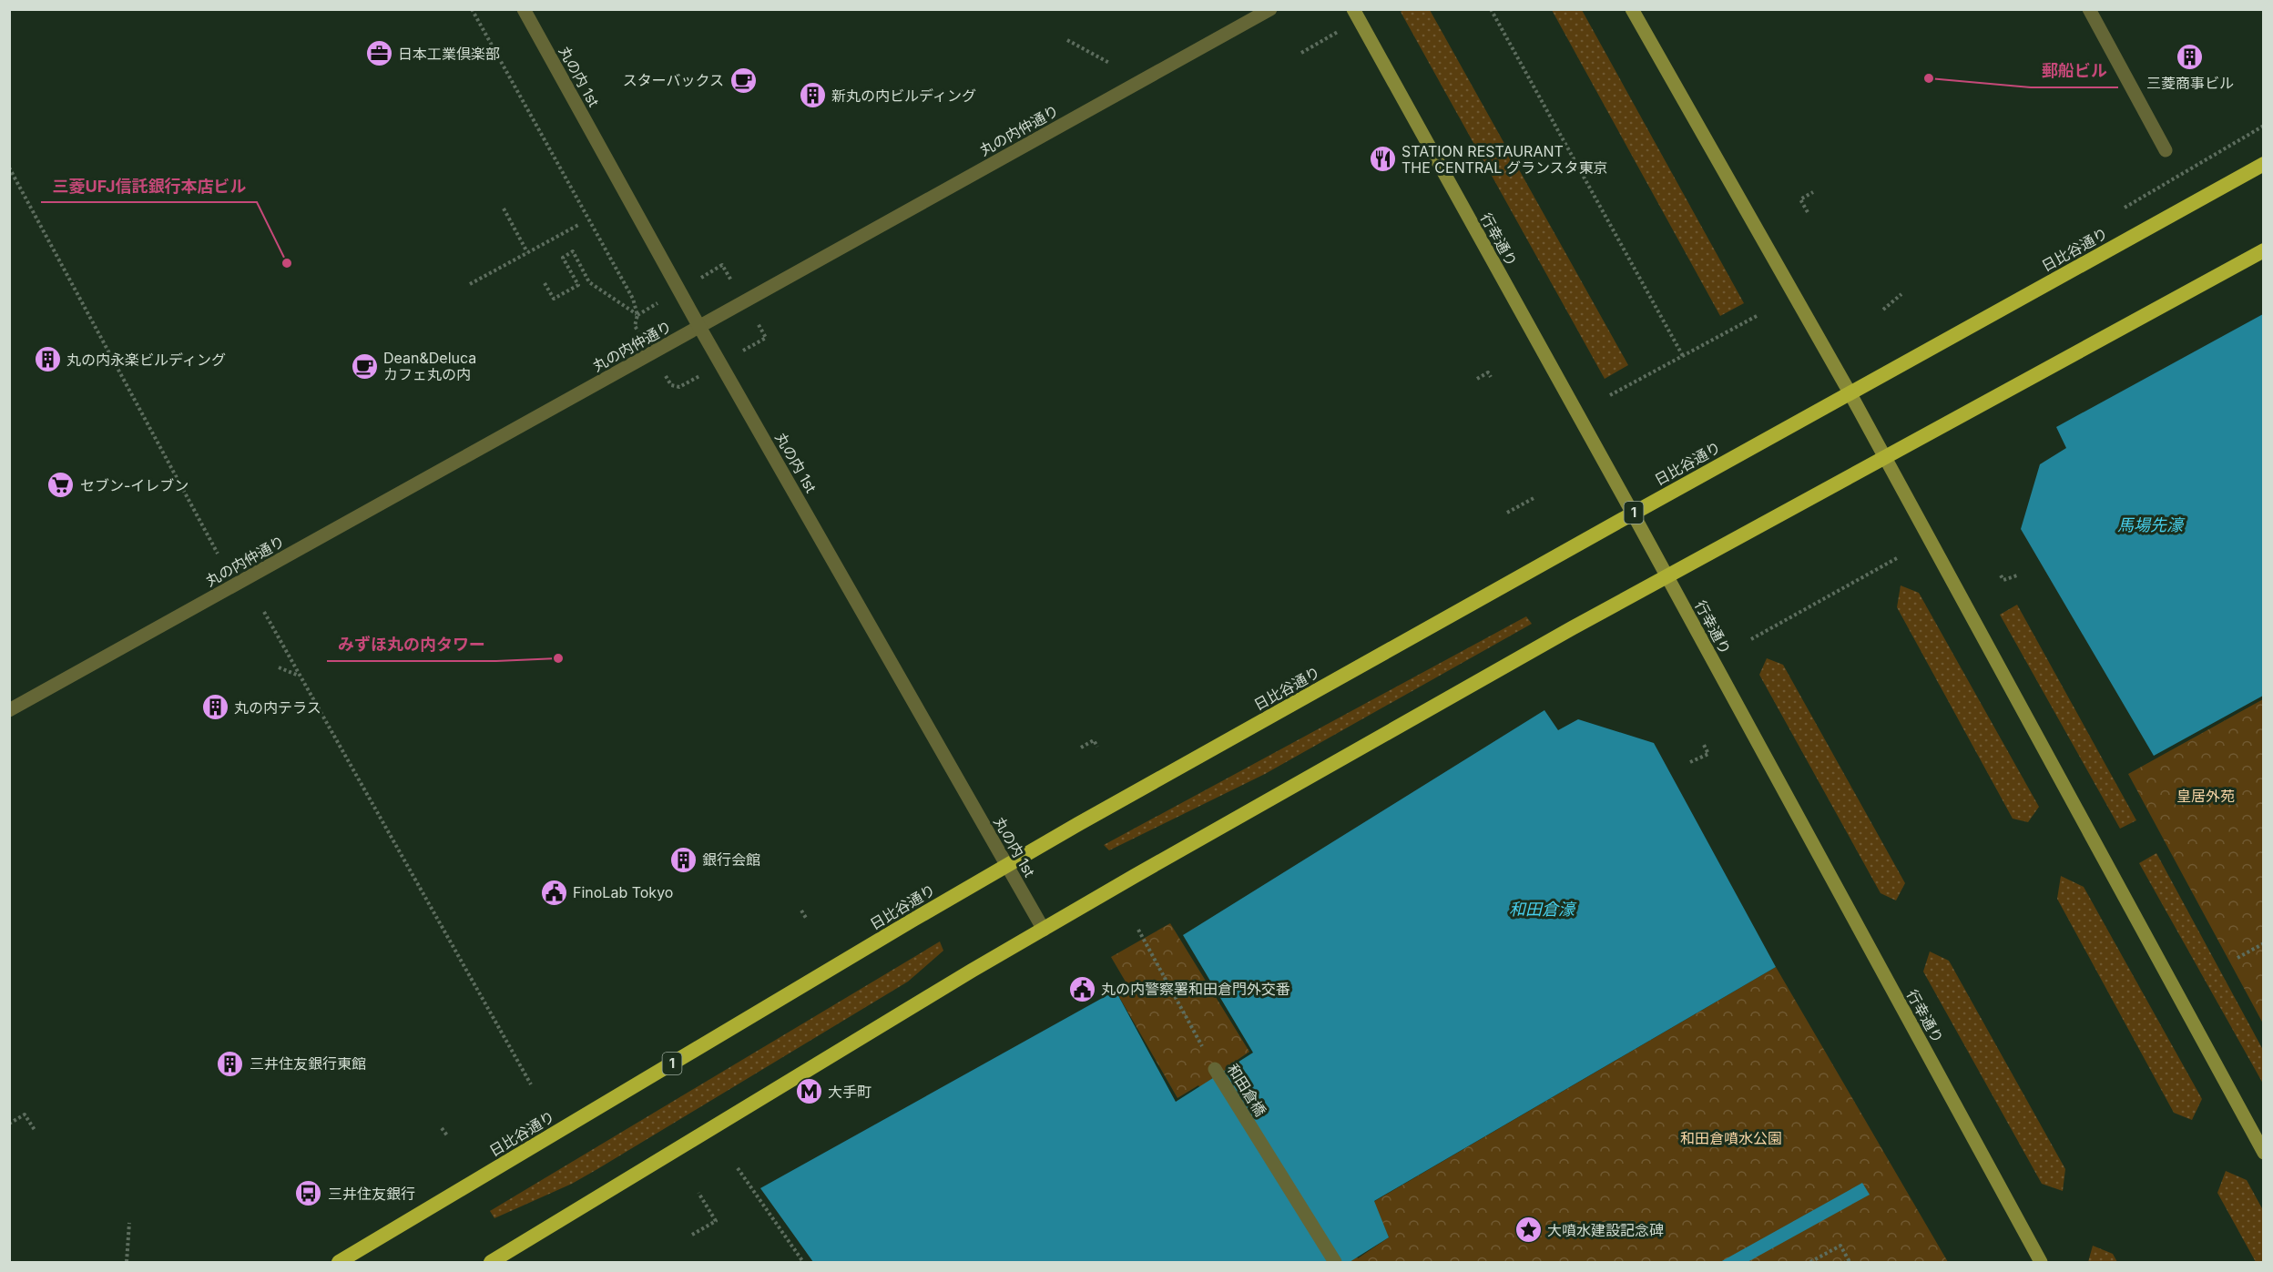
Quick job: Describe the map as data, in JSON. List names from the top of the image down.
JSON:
{
  "streets": {
    "highway": ["日比谷通り", "1"],
    "main road": ["行幸通り"],
    "street": ["丸の内 1st", "丸の内仲通り", "和田倉橋"]
  },
  "crossings": [
    ["丸の内 1st", "丸の内仲通り"],
    ["丸の内 1st", "日比谷通り"],
    ["行幸通り", "日比谷通り"]
  ],
  "water": ["馬場先濠", "和田倉濠"],
  "parks": ["皇居外苑", "和田倉噴水公園"],
  "places": {
    "office": ["日本工業倶楽部"],
    "building": [
      "三菱商事ビル",
      "新丸の内ビルディング",
      "丸の内永楽ビルディング",
      "丸の内テラス",
      "銀行会館",
      "三井住友銀行東館"
    ],
    "other": ["郵船ビル", "三菱UFJ信託銀行本店ビル", "みずほ丸の内タワー"],
    "cafe": ["スターバックス", "Dean&Deluca カフェ丸の内"],
    "restaurant": ["STATION RESTAURANT THE CENTRAL グランスタ東京"],
    "supermarket": ["セブン-イレブン"],
    "public building": ["FinoLab Tokyo", "丸の内警察署和田倉門外交番"],
    "metro station": ["大手町"],
    "bus stop": ["三井住友銀行"],
    "place": ["大噴水建設記念碑"]
  }
}
